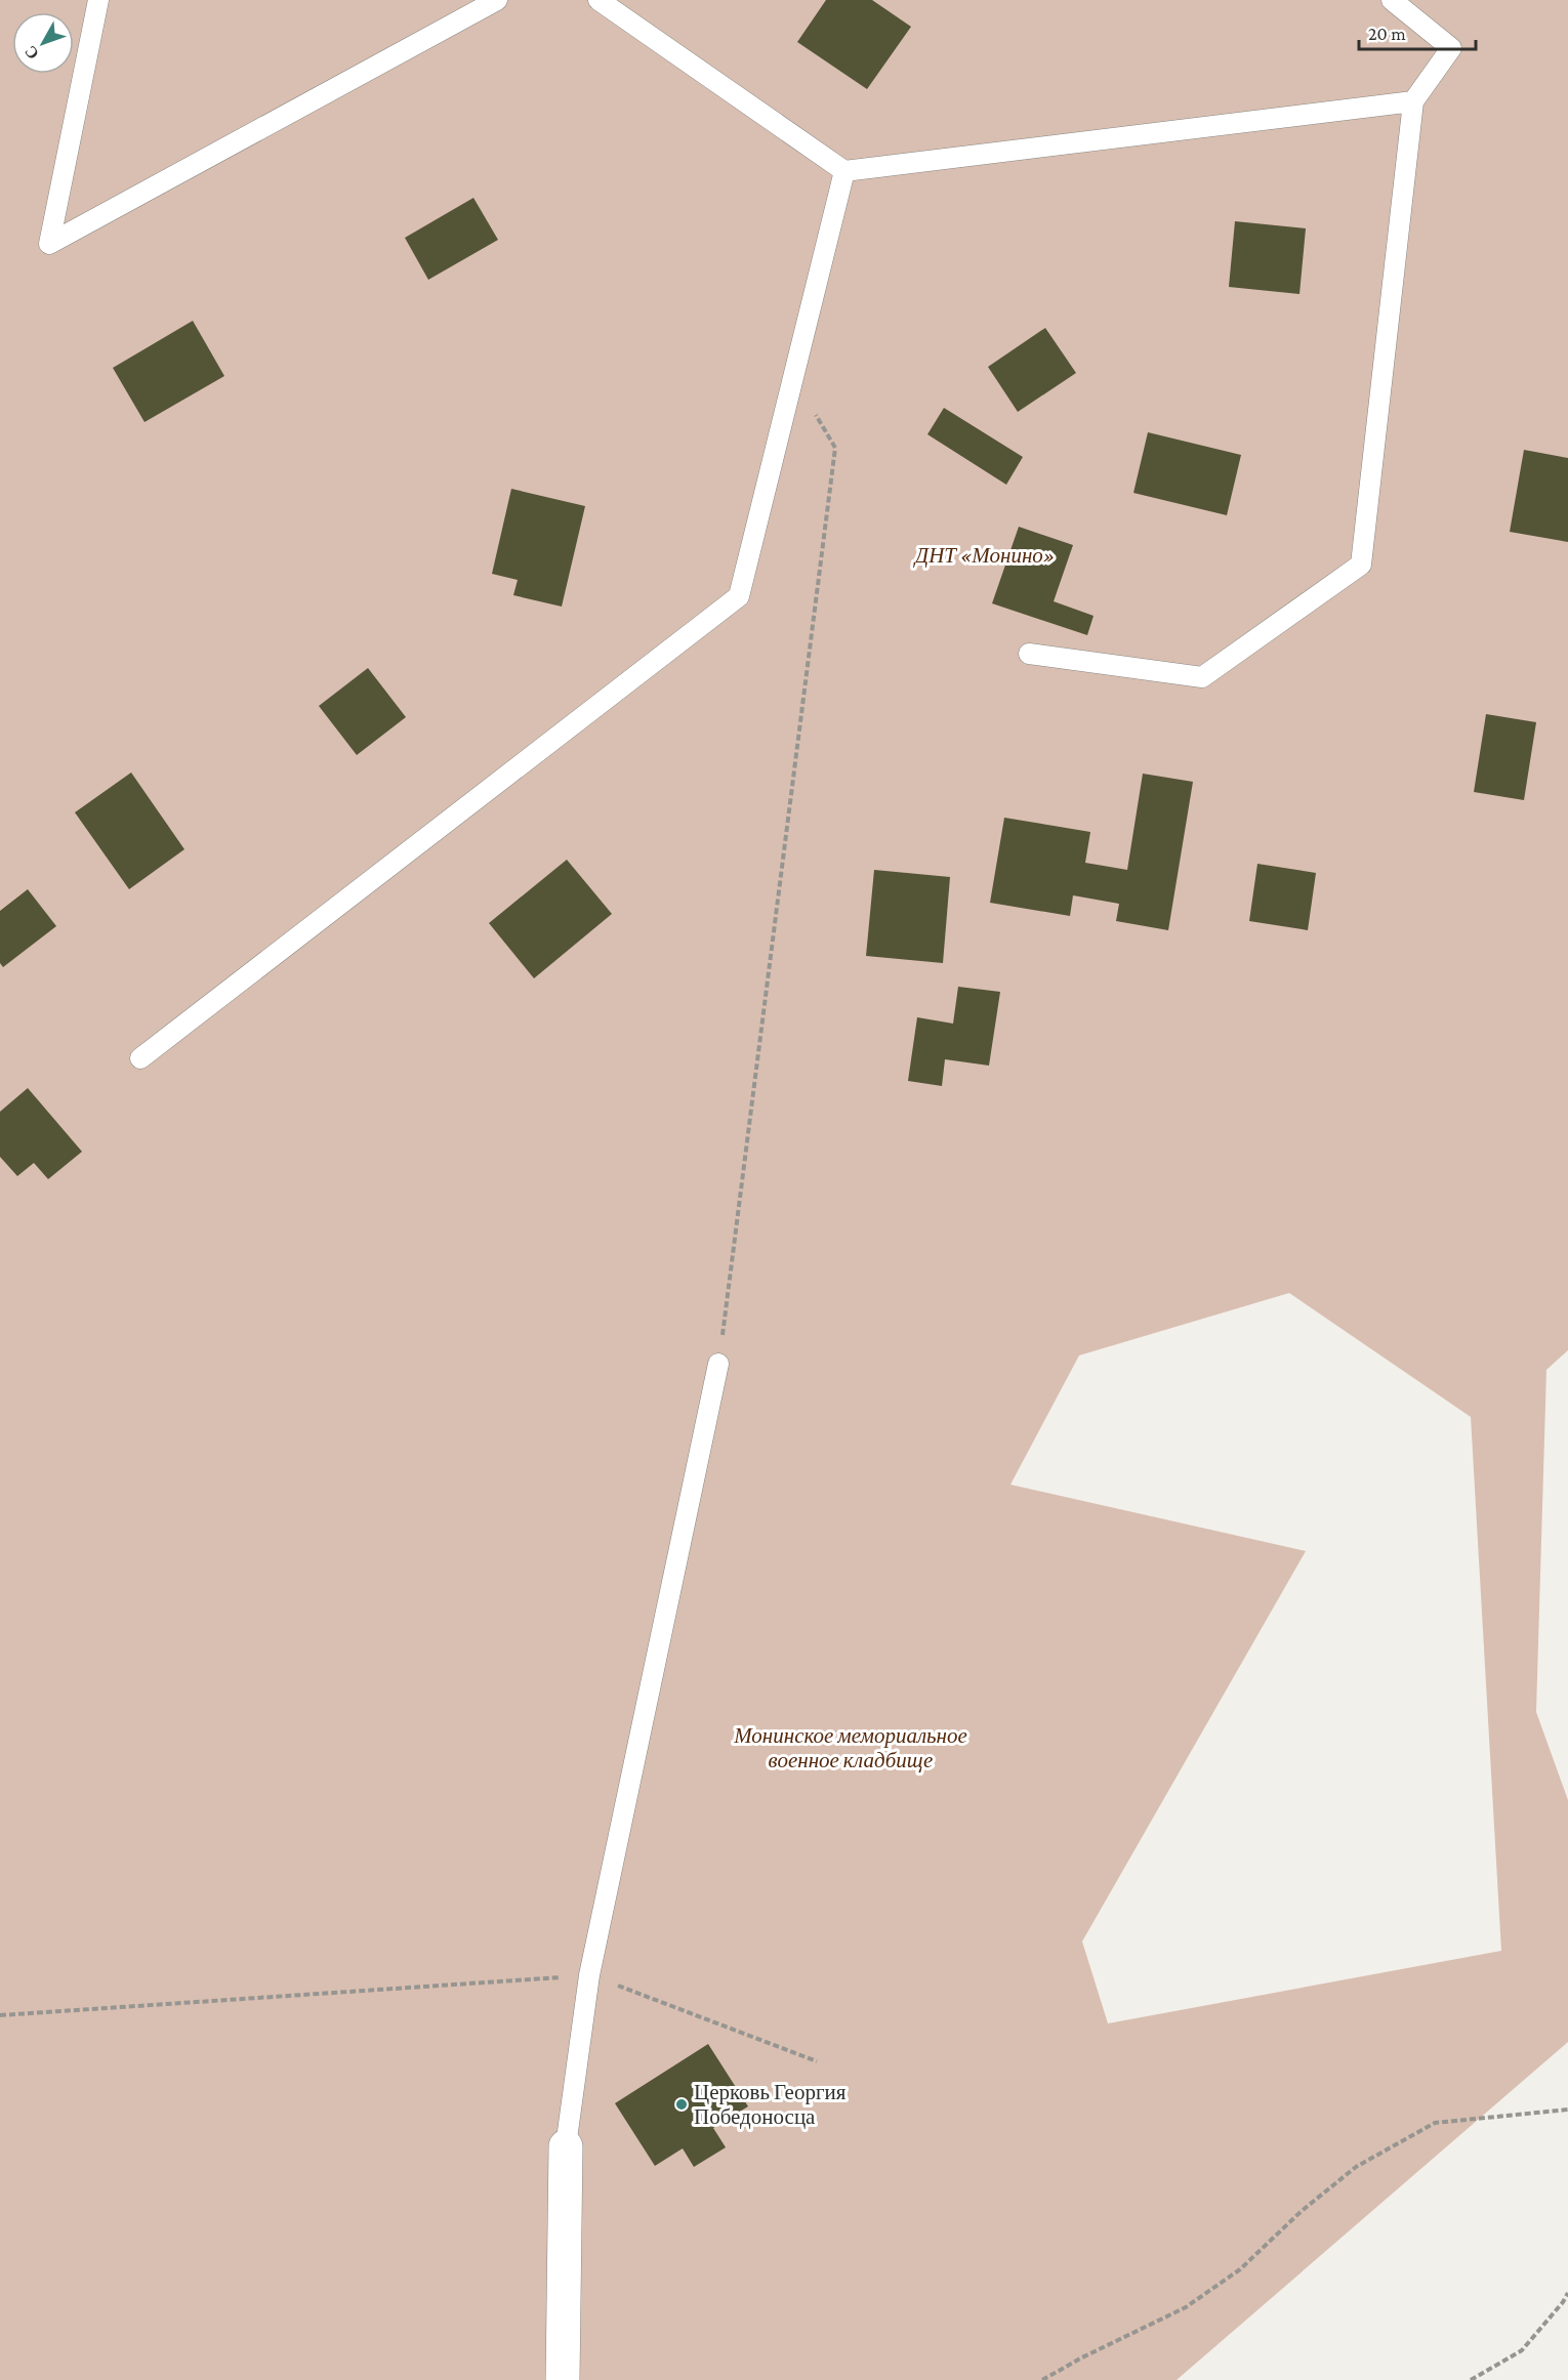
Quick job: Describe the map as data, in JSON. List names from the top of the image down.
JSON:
{
  "parks": ["ДНТ «Монино»", "Монинское мемориальное военное кладбище"],
  "places": ["Церковь Георгия Победоносца"],
  "scale_bar": "20 m",
  "north": "bottom left"
}
